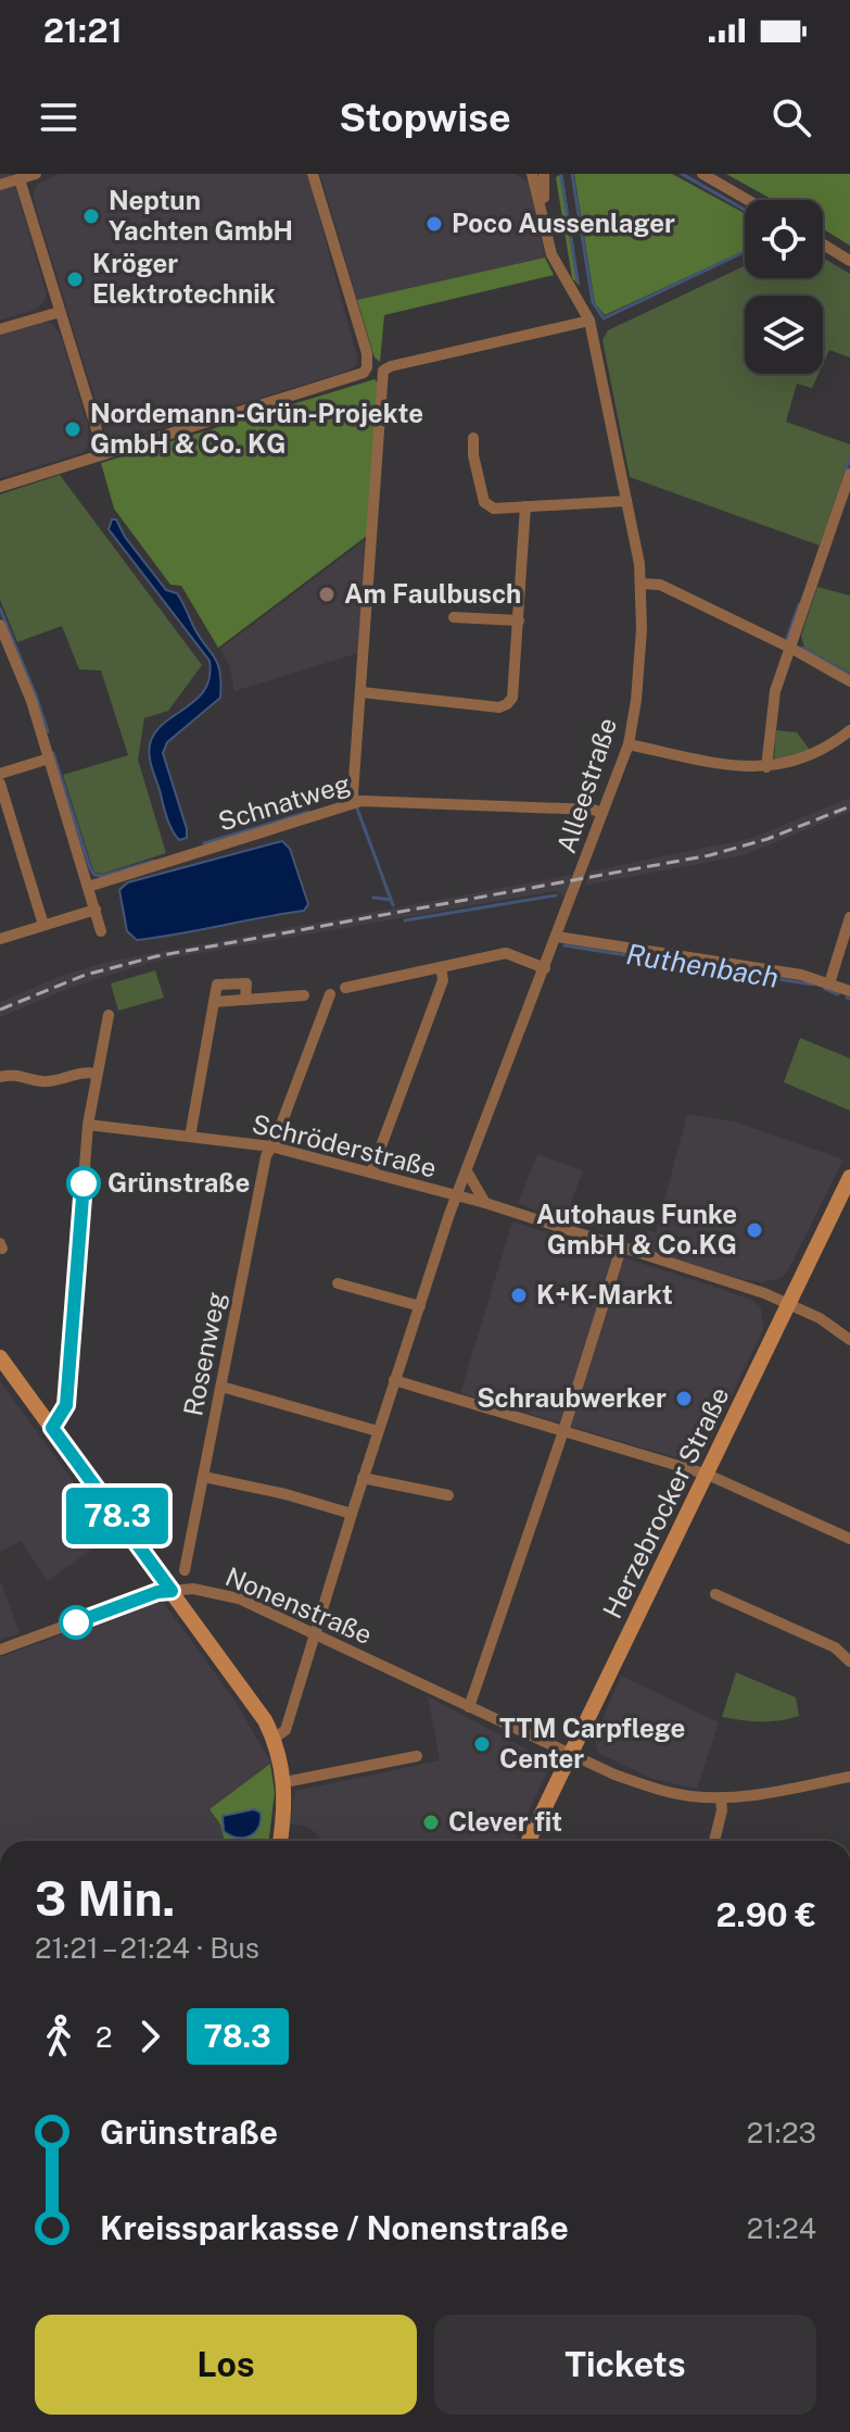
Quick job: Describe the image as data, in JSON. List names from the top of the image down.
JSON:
{
  "streets": {
    "main road": ["Herzebrocker Straße"],
    "street": [
      "Alleestraße",
      "Schnatweg",
      "Schröderstraße",
      "Rosenweg",
      "Nonenstraße"
    ]
  },
  "crossings": [
    ["Alleestraße", "Schnatweg"],
    ["Alleestraße", "Schröderstraße"],
    ["Alleestraße", "Nonenstraße"],
    ["Schröderstraße", "Rosenweg"],
    ["Schröderstraße", "Herzebrocker Straße"],
    ["Herzebrocker Straße", "Nonenstraße"]
  ],
  "water": ["Ruthenbach"],
  "places": [
    "Neptun Yachten GmbH",
    "Poco Aussenlager",
    "Kröger Elektrotechnik",
    "Nordemann-Grün-Projekte GmbH & Co. KG",
    "Am Faulbusch",
    "Grünstraße",
    "Autohaus Funke GmbH & Co.KG",
    "K+K-Markt",
    "Schraubwerker",
    "TTM Carpflege Center",
    "Clever fit"
  ],
  "lines": ["bus line 78.3"],
  "page": {
    "status": "21:21",
    "header": "Stopwise",
    "on_map": "78.3",
    "heading": ["3 Min.", "21:21 – 21:24 · Bus", "2.90 €"],
    "legs": ["2", "78.3"],
    "list": [
      {
        "name": "Grünstraße",
        "value": "21:23"
      },
      {
        "name": "Kreissparkasse / Nonenstraße",
        "value": "21:24"
      }
    ],
    "buttons": ["Los", "Tickets"]
  }
}
